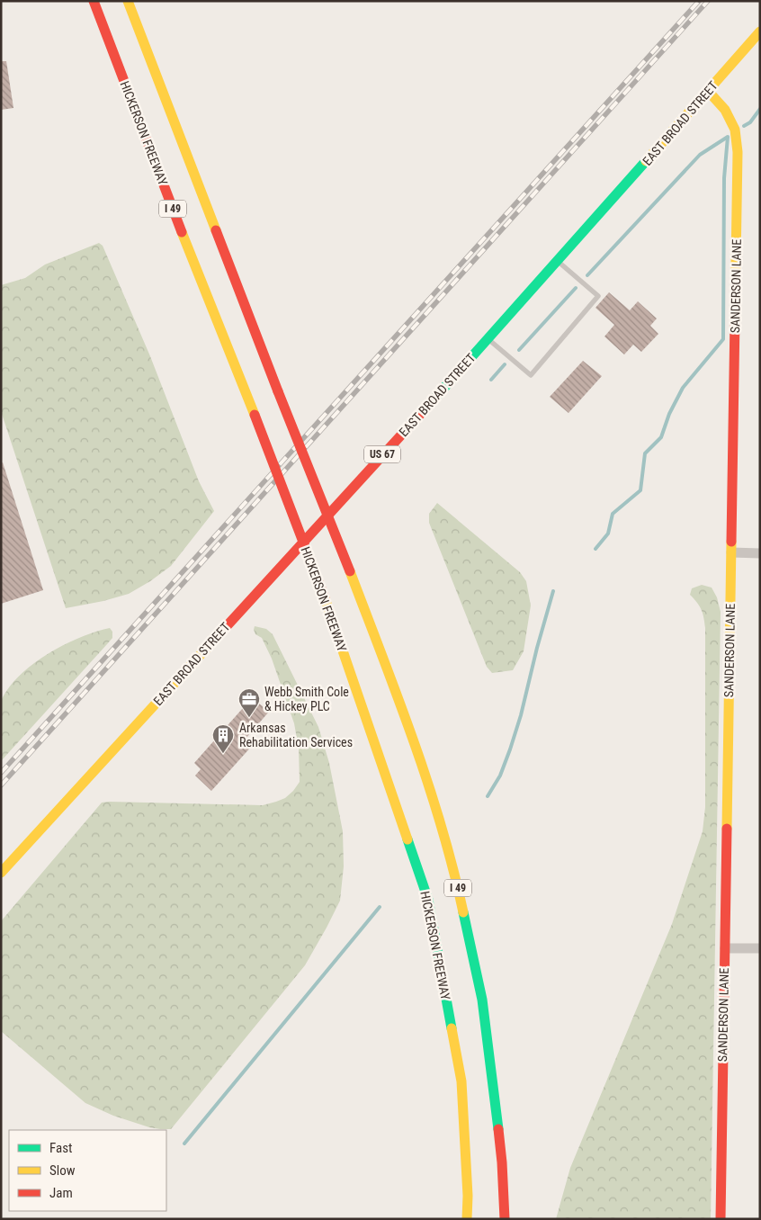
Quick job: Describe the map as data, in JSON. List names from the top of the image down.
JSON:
{
  "streets": {
    "main road": [
      "EAST BROAD STREET",
      "HICKERSON FREEWAY",
      "I 49",
      "SANDERSON LANE",
      "US 67"
    ]
  },
  "crossings": [
    ["EAST BROAD STREET", "SANDERSON LANE"]
  ],
  "places": {
    "office": ["Webb Smith Cole & Hickey PLC"],
    "building": ["Arkansas Rehabilitation Services"]
  },
  "legend": ["Fast", "Slow", "Jam"]
}
